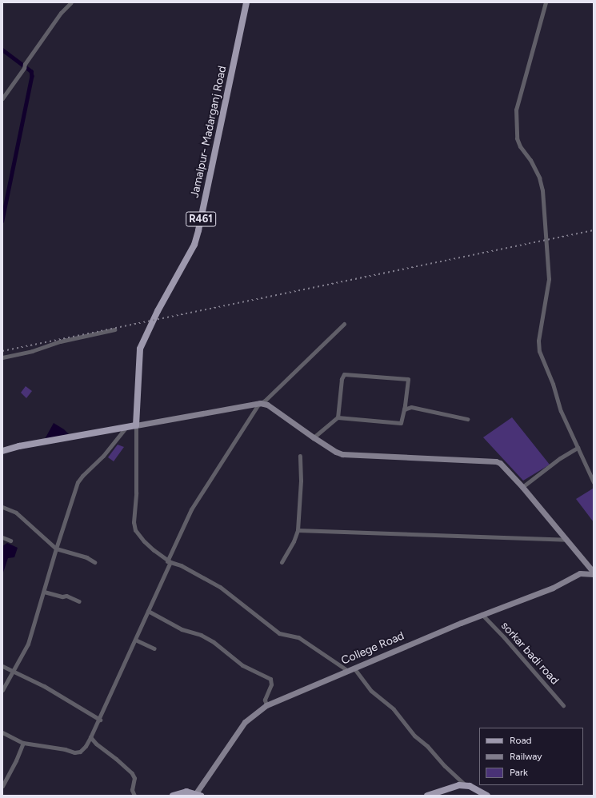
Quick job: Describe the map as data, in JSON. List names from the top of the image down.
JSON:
{
  "streets": {
    "main road": ["Jamalpur- Madarganj Road", "R461", "College Road"],
    "street": ["sorkar badi road"]
  },
  "crossings": [
    ["College Road", "sorkar badi road"]
  ],
  "legend": ["Road", "Railway", "Park"]
}
